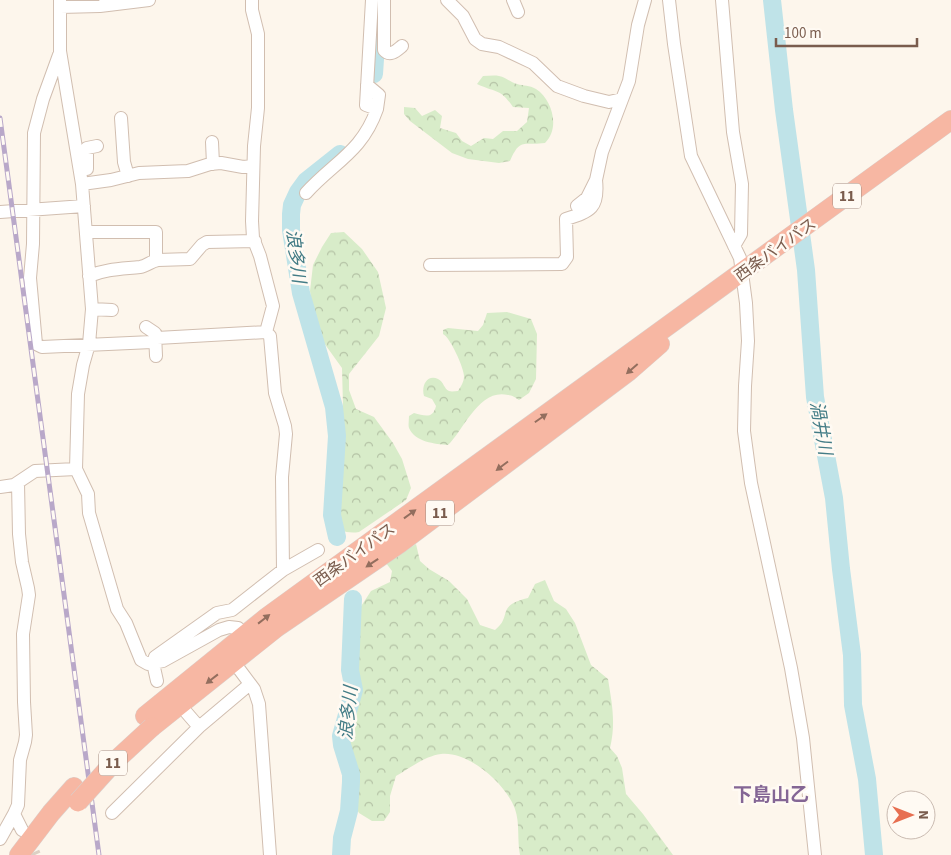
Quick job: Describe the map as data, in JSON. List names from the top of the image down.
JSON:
{
  "streets": {
    "highway": ["11", "西条バイパス"]
  },
  "districts": ["下島山乙"],
  "water": ["浪多川", "渦井川"],
  "scale_bar": "100 m",
  "north": "right"
}
